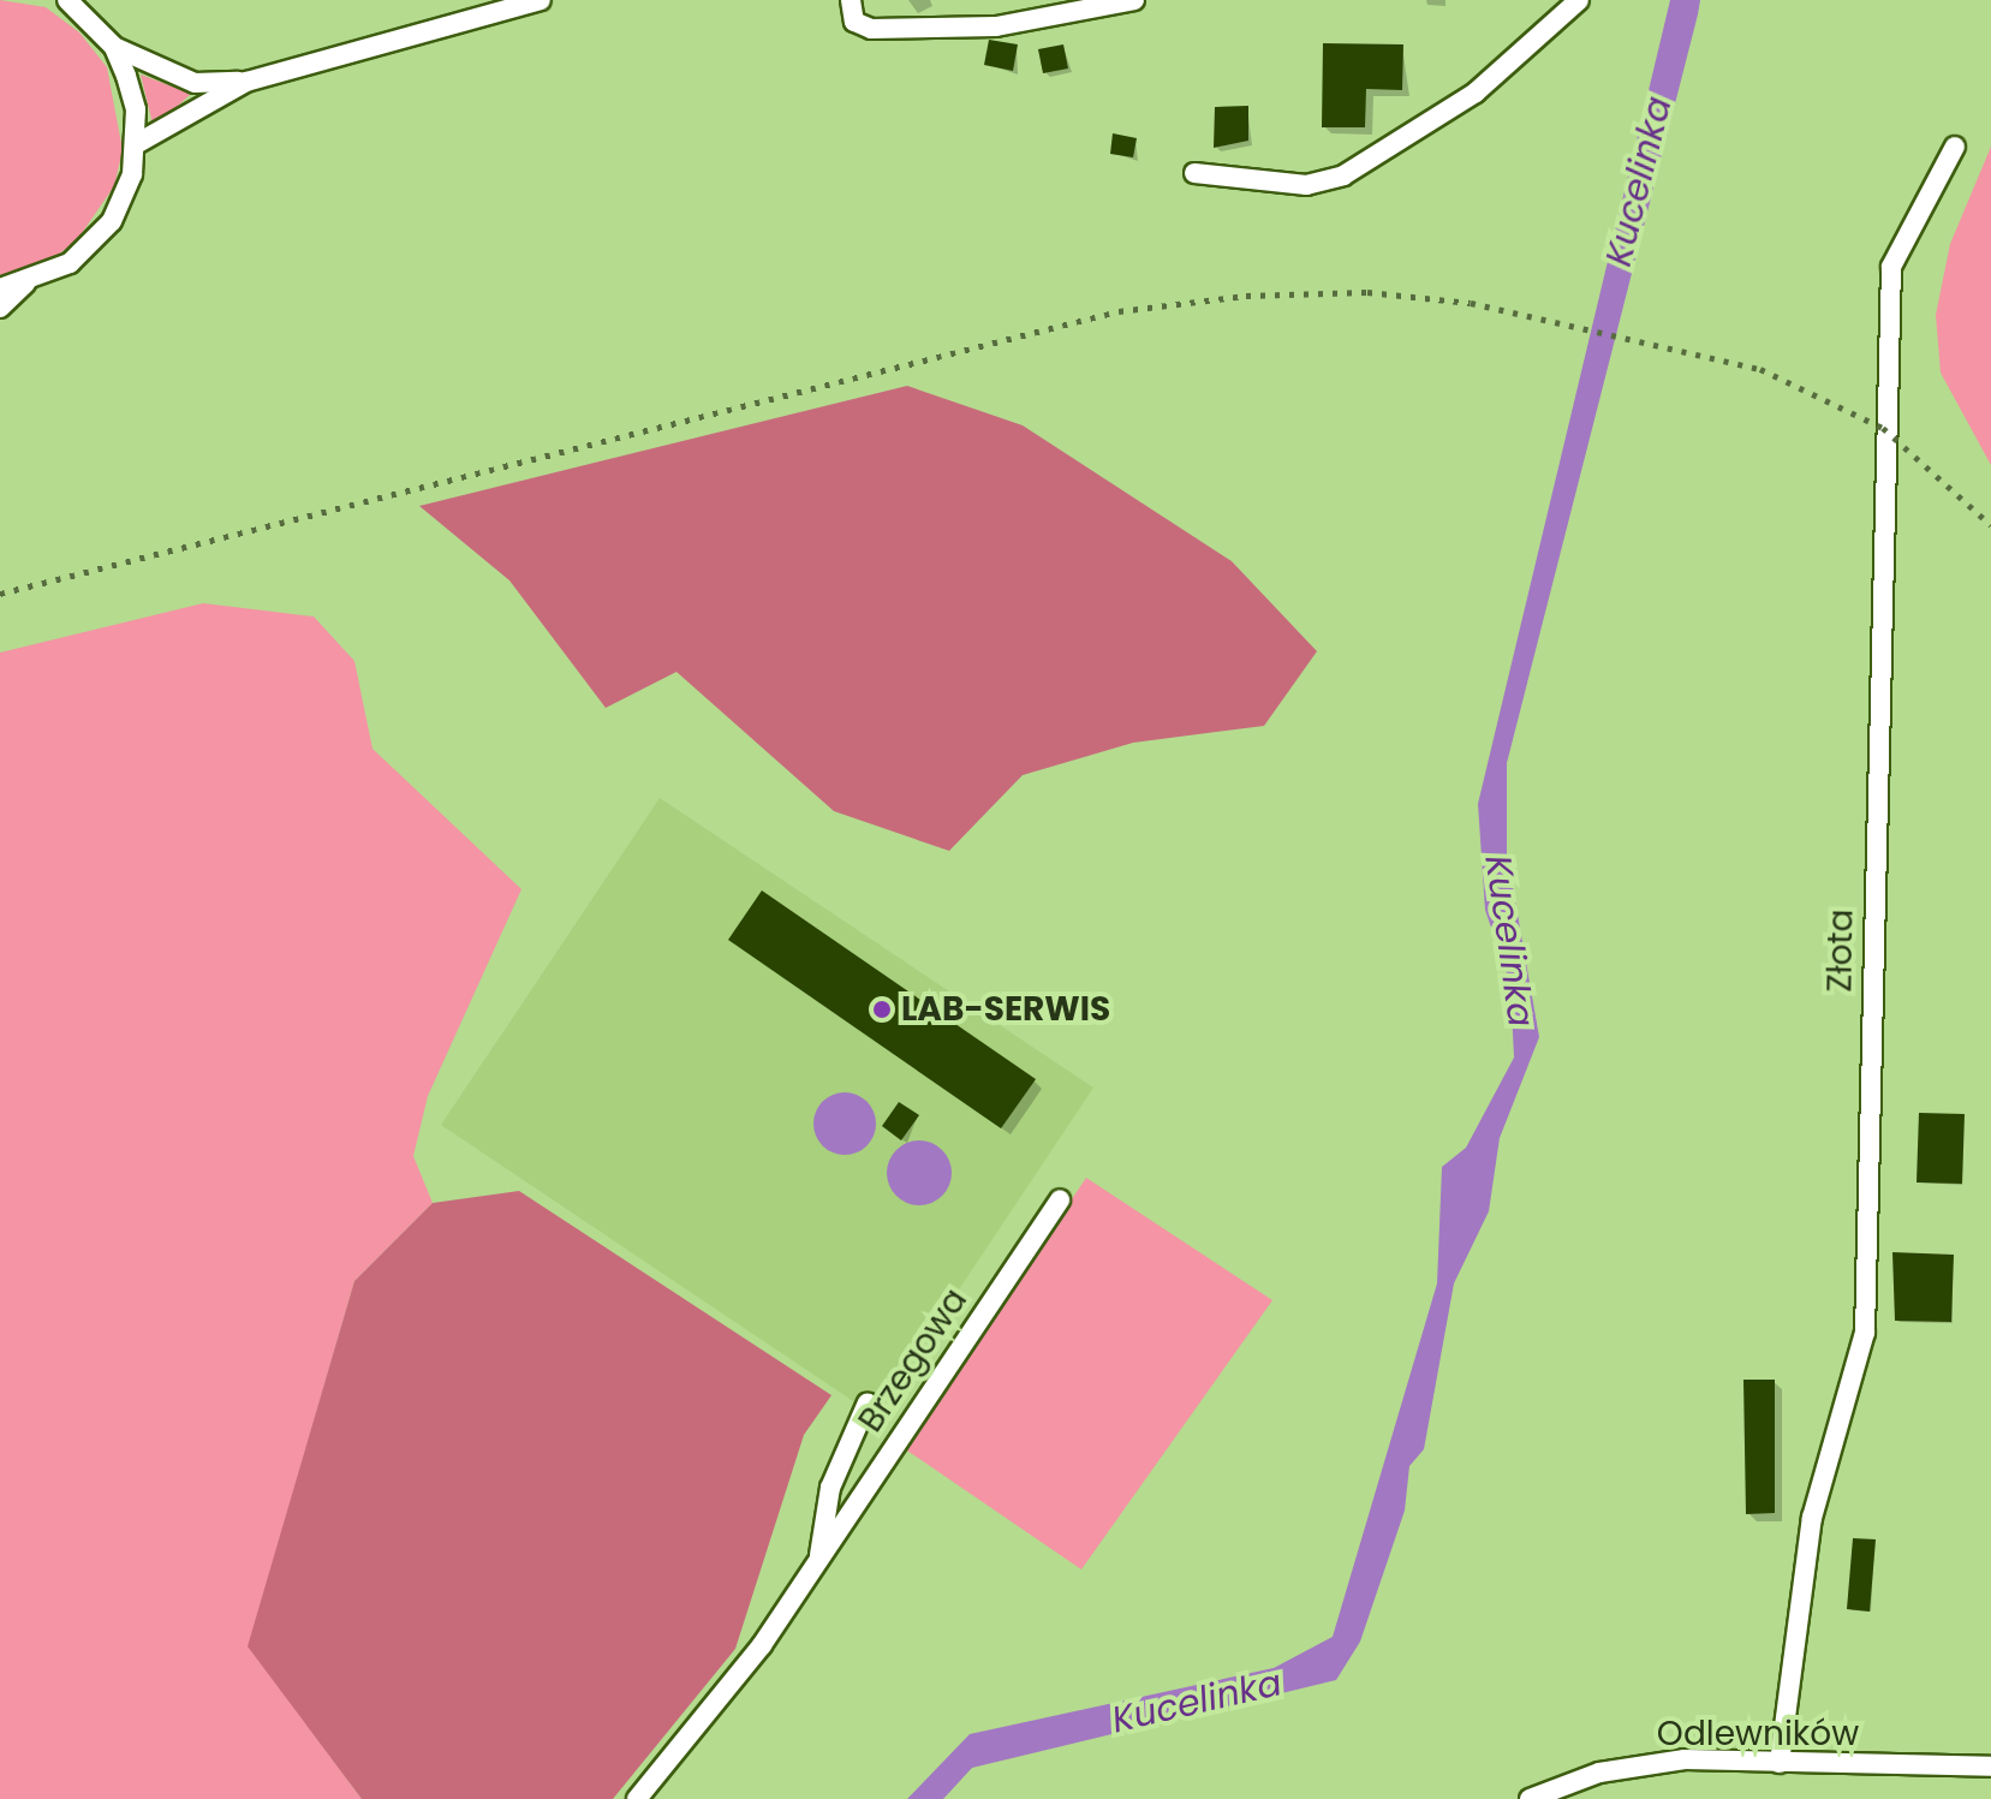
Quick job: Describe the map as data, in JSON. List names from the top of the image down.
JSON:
{
  "streets": {
    "street": ["Złota", "Brzegowa", "Odlewników"]
  },
  "crossings": [
    ["Złota", "Odlewników"]
  ],
  "water": ["Kucelinka"],
  "places": ["LAB-SERWIS"]
}
